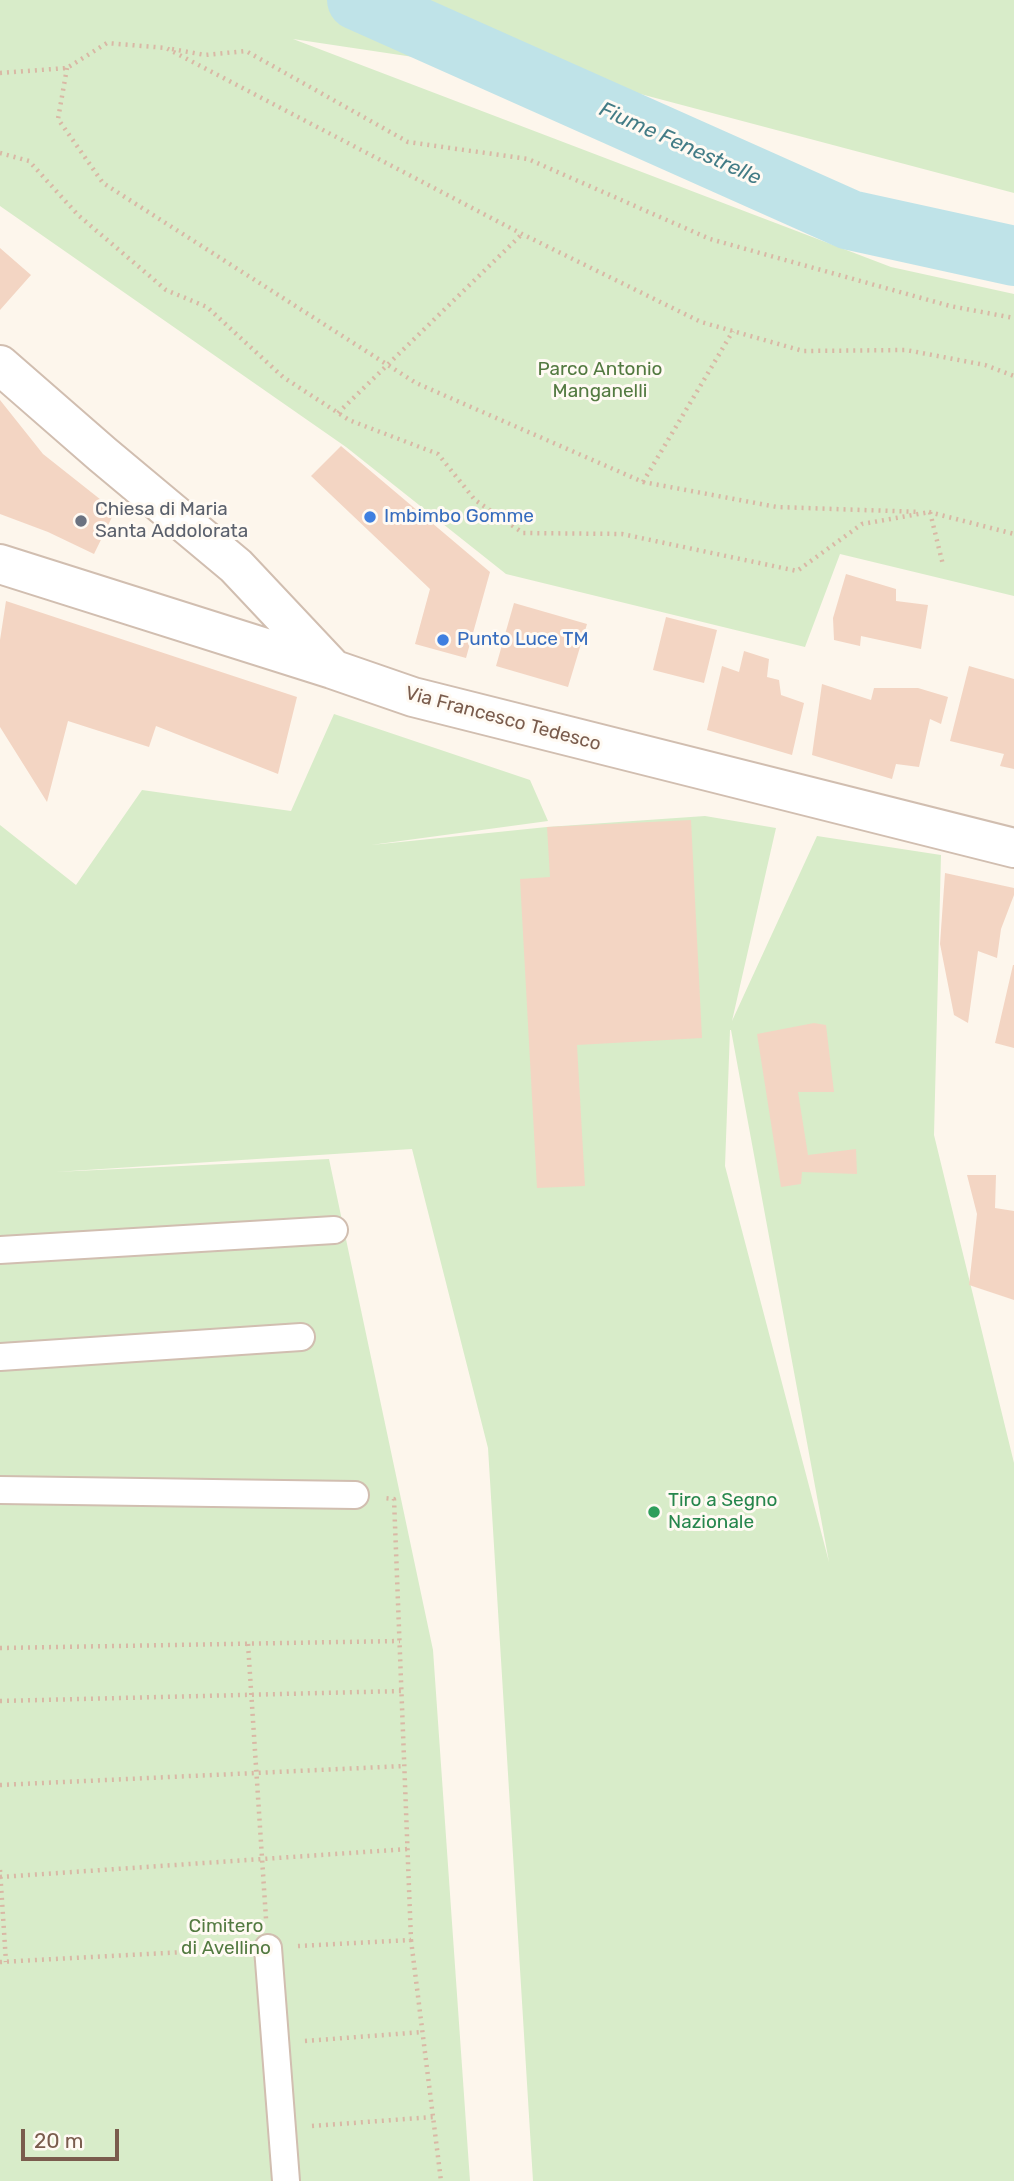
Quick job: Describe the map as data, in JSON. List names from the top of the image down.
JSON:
{
  "streets": {
    "street": ["Via Francesco Tedesco"]
  },
  "water": ["Fiume Fenestrelle"],
  "parks": ["Parco Antonio Manganelli", "Cimitero di Avellino"],
  "places": [
    "Imbimbo Gomme",
    "Chiesa di Maria Santa Addolorata",
    "Punto Luce TM",
    "Tiro a Segno Nazionale"
  ],
  "scale_bar": "20 m"
}
